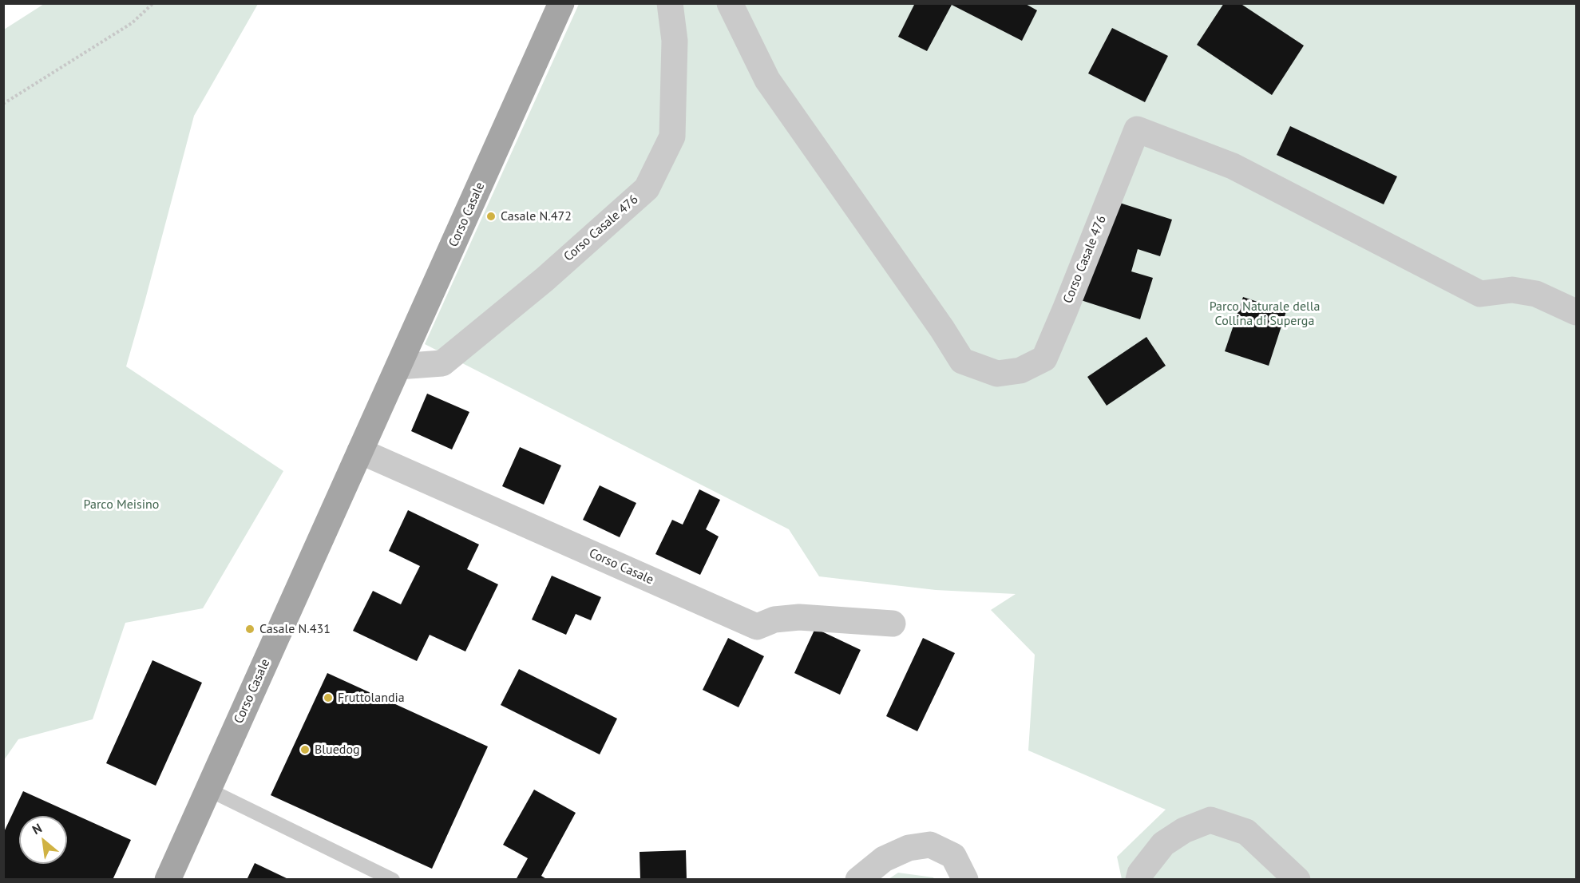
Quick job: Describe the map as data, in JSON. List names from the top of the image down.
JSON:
{
  "streets": {
    "main road": ["Corso Casale"],
    "street": ["Corso Casale 476"]
  },
  "crossings": [
    ["Corso Casale", "Corso Casale 476"]
  ],
  "parks": ["Parco Naturale della Collina di Superga", "Parco Meisino"],
  "places": [
    "Casale N.472",
    "Casale N.431",
    "Fruttolandia",
    "Bluedog"
  ],
  "north": "top left"
}
